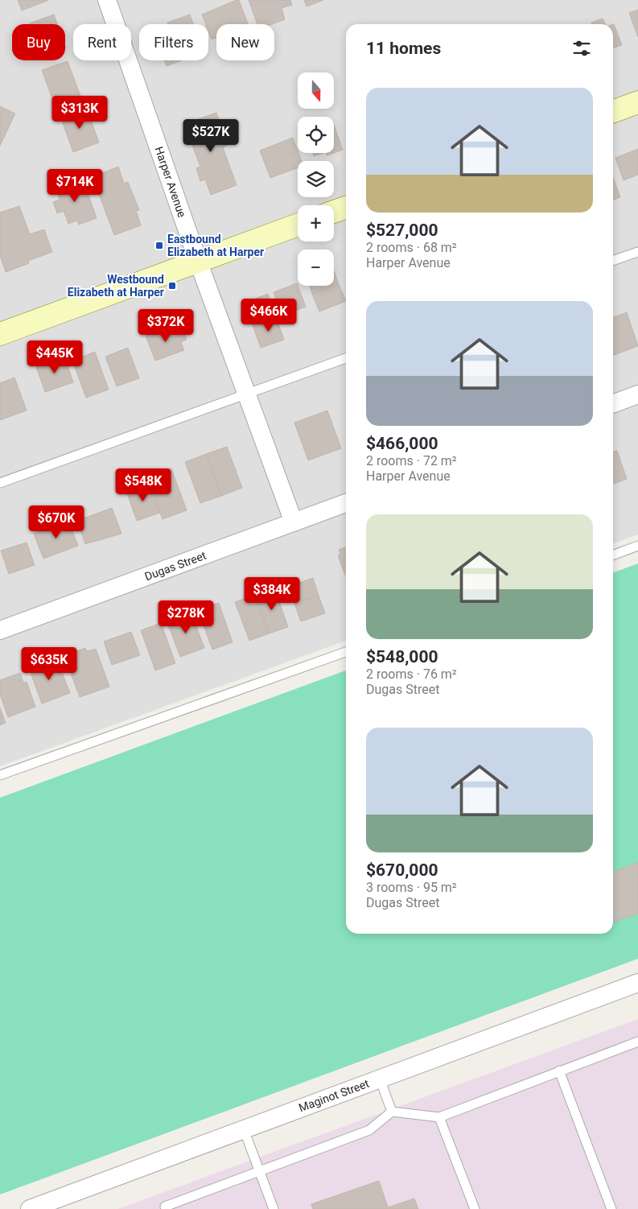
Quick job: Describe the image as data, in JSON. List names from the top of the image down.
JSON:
{
  "streets": {
    "street": ["Harper Avenue", "Dugas Street", "Maginot Street"]
  },
  "crossings": [
    ["Harper Avenue", "Dugas Street"]
  ],
  "places": {
    "transit": ["Eastbound Elizabeth at Harper", "Westbound Elizabeth at Harper"]
  },
  "north": "bottom",
  "page": {
    "chip": [
      "Buy",
      "Rent",
      "Filters",
      "New"
    ],
    "heading": "11 homes",
    "map_buttons": ["+", "−"],
    "list": [
      {
        "name": "$527,000",
        "note": "2 rooms · 68 m² · Harper Avenue"
      },
      {
        "name": "$466,000",
        "note": "2 rooms · 72 m² · Harper Avenue"
      },
      {
        "name": "$548,000",
        "note": "2 rooms · 76 m² · Dugas Street"
      },
      {
        "name": "$670,000",
        "note": "3 rooms · 95 m² · Dugas Street"
      }
    ],
    "price": [
      "$313K",
      "$527K",
      "$714K",
      "$466K",
      "$372K",
      "$445K",
      "$548K",
      "$670K",
      "$384K",
      "$278K",
      "$635K"
    ]
  }
}
